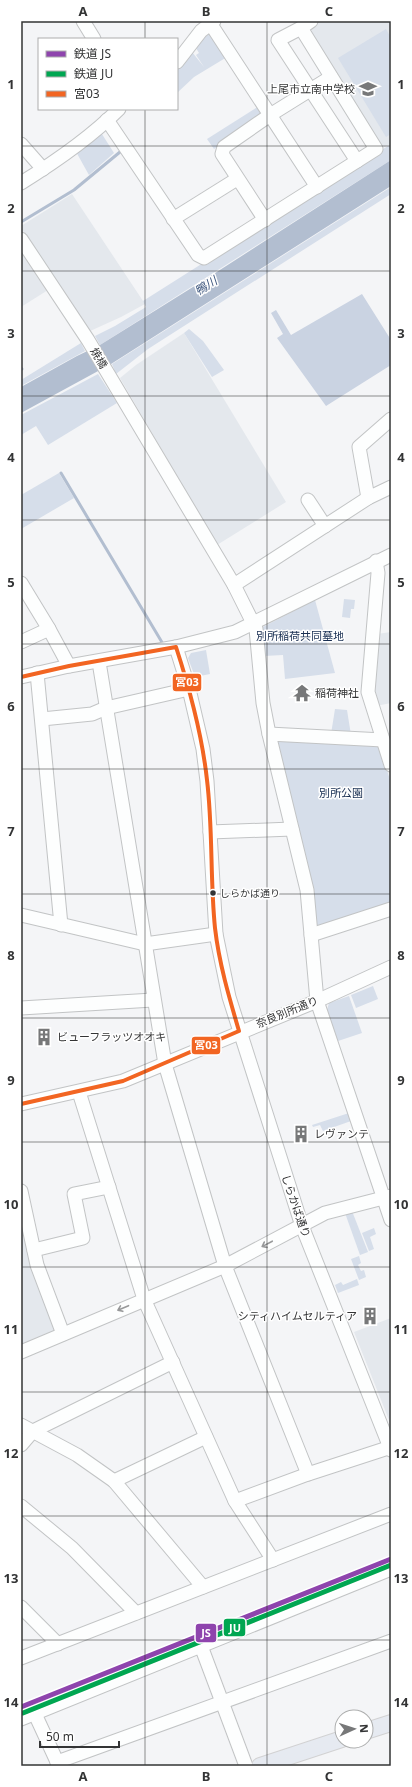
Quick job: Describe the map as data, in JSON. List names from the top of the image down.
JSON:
{
  "streets": {
    "street": ["焼橋", "奈良別所通り", "しらかば通り"]
  },
  "crossings": [
    ["焼橋", "奈良別所通り"],
    ["奈良別所通り", "しらかば通り"]
  ],
  "water": ["鴨川"],
  "parks": ["別所稲荷共同墓地", "別所公園"],
  "places": {
    "school or university": ["上尾市立南中学校"],
    "temple": ["稲荷神社"],
    "other": ["しらかば通り"],
    "building": ["ビューフラッツオオキ", "レヴァンテ", "シティハイムセルティア"]
  },
  "lines": ["transit line 宮03", "rail line JS", "rail line JU"],
  "legend": ["鉄道 JS", "鉄道 JU", "宮03"],
  "scale_bar": "50 m",
  "north": "right",
  "grid": {
    "columns": ["A", "B", "C"],
    "rows": [
      "1",
      "2",
      "3",
      "4",
      "5",
      "6",
      "7",
      "8",
      "9",
      "10",
      "11",
      "12",
      "13",
      "14"
    ]
  }
}
